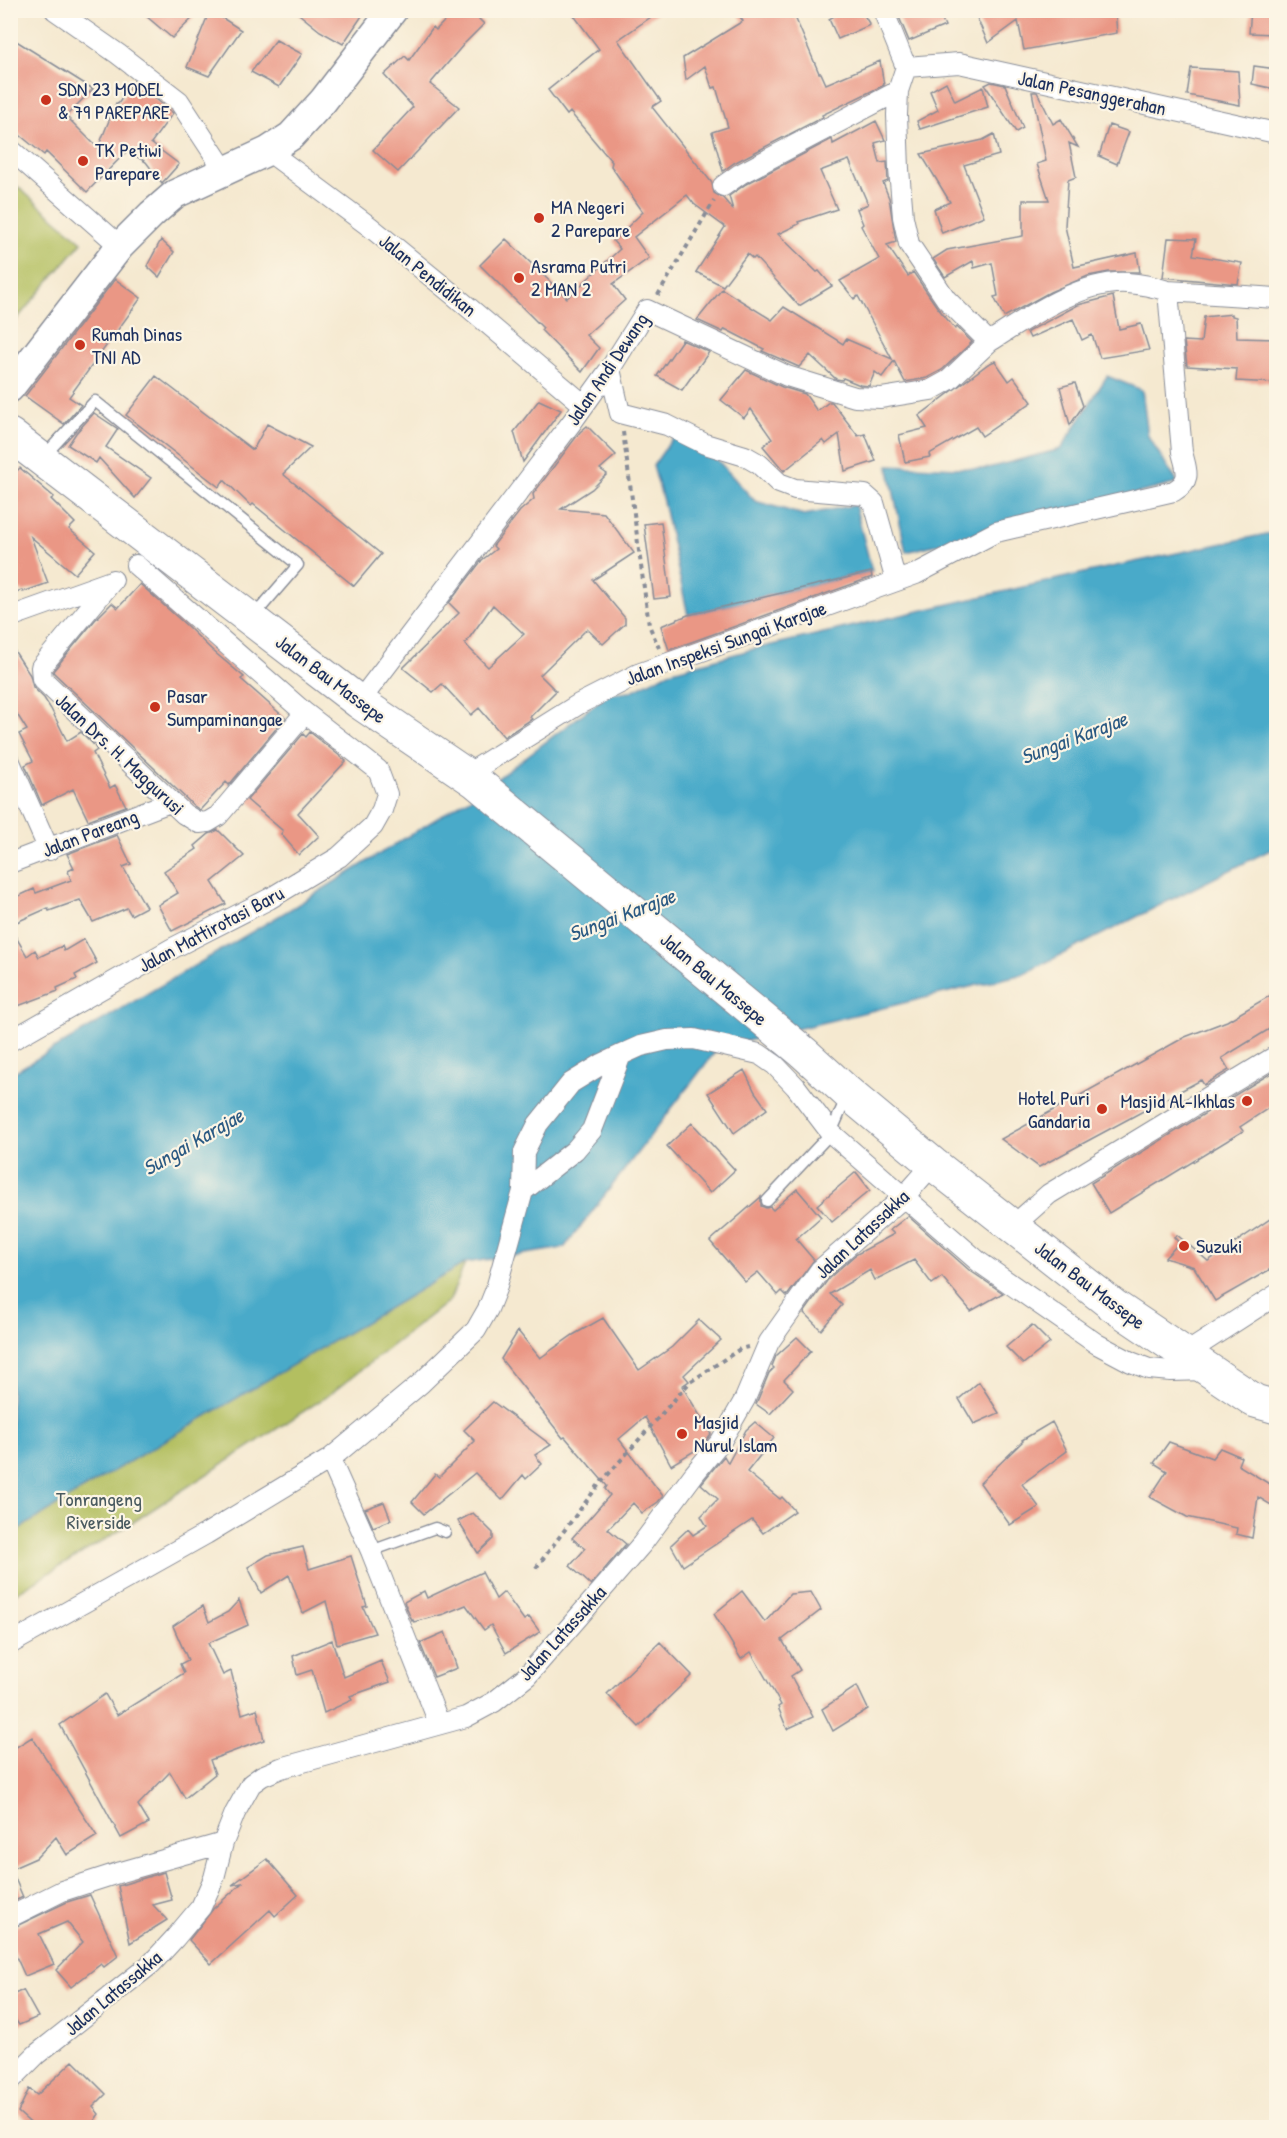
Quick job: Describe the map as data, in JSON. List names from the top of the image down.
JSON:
{
  "streets": {
    "highway": ["Jalan Bau Massepe"],
    "street": [
      "Jalan Pesanggerahan",
      "Jalan Pendidikan",
      "Jalan Andi Dewang",
      "Jalan Inspeksi Sungai Karajae",
      "Jalan Drs. H. Maggurusi",
      "Jalan Pareang",
      "Jalan Mattirotasi Baru",
      "Jalan Latassakka"
    ]
  },
  "crossings": [
    ["Jalan Pendidikan", "Jalan Andi Dewang"],
    ["Jalan Andi Dewang", "Jalan Bau Massepe"],
    ["Jalan Inspeksi Sungai Karajae", "Jalan Bau Massepe"],
    ["Jalan Bau Massepe", "Jalan Latassakka"],
    ["Jalan Drs. H. Maggurusi", "Jalan Pareang"],
    ["Jalan Drs. H. Maggurusi", "Jalan Mattirotasi Baru"]
  ],
  "water": ["Sungai Karajae"],
  "parks": ["Tonrangeng Riverside"],
  "places": [
    "SDN 23 MODEL & 79 PAREPARE",
    "TK Petiwi Parepare",
    "MA Negeri 2 Parepare",
    "Asrama Putri 2 MAN 2",
    "Rumah Dinas TNI AD",
    "Pasar Sumpaminangae",
    "Masjid Al-Ikhlas",
    "Hotel Puri Gandaria",
    "Suzuki",
    "Masjid Nurul Islam"
  ]
}
